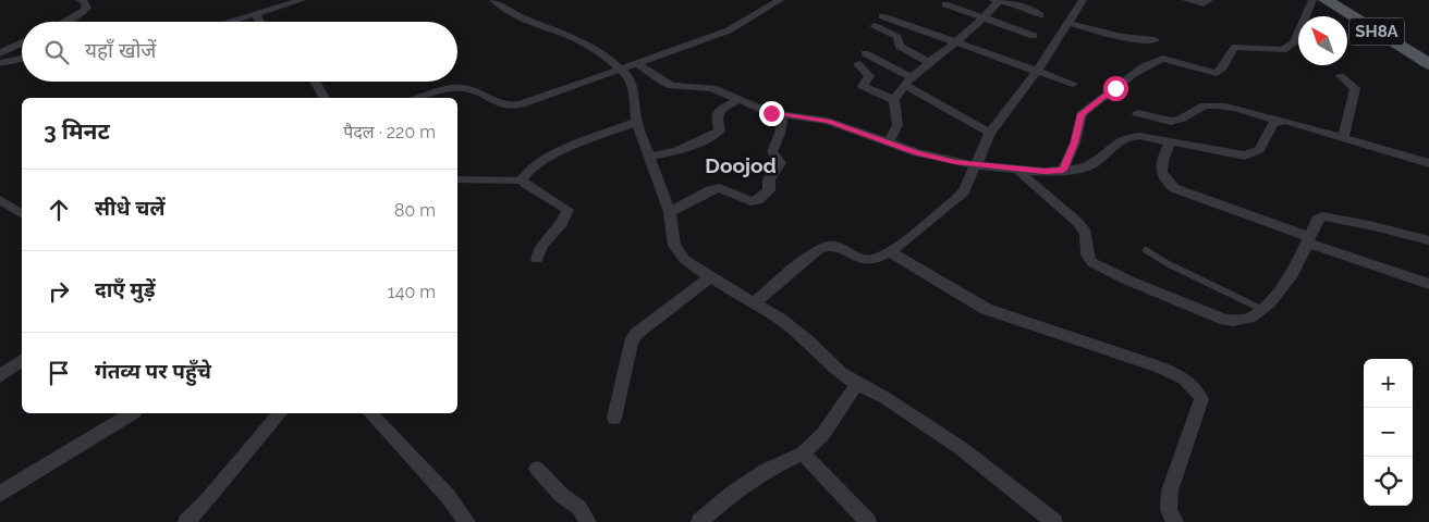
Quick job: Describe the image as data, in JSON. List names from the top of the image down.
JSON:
{
  "streets": {
    "main road": ["SH8A"]
  },
  "districts": ["Doojod"],
  "north": "top left",
  "page": {
    "search": "यहाँ खोजें",
    "heading": ["3 मिनट", "पैदल · 220 m"],
    "list": [
      ["सीधे चलें", "80 m"],
      ["दाएँ मुड़ें", "140 m"],
      "गंतव्य पर पहुँचे"
    ],
    "map_buttons": ["+", "−"]
  }
}
